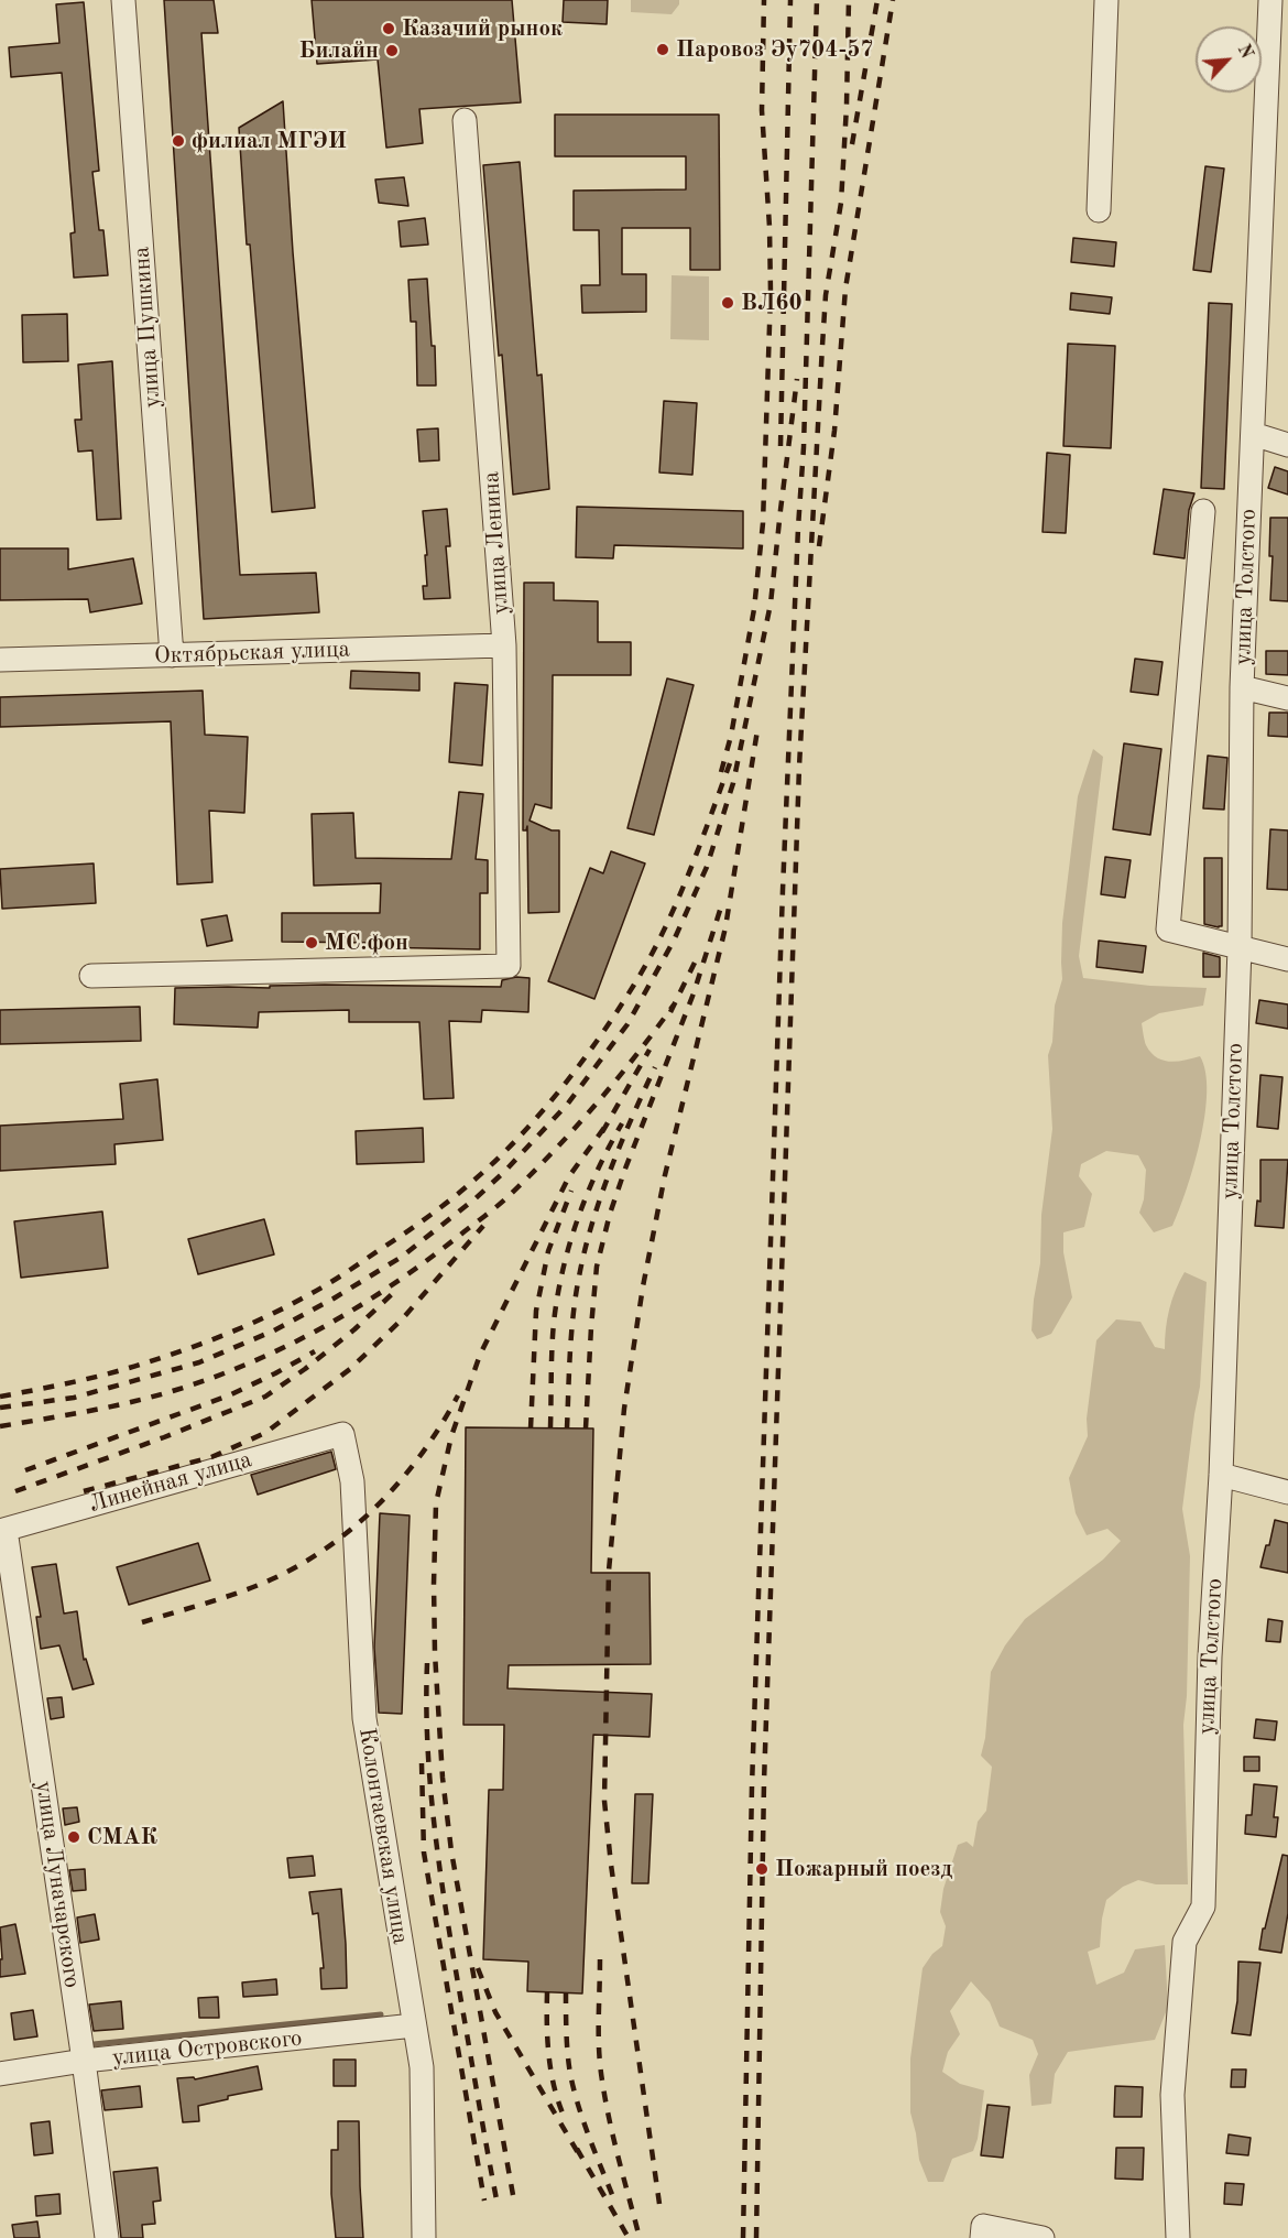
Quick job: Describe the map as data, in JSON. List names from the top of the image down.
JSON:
{
  "streets": {
    "street": [
      "улица Пушкина",
      "улица Ленина",
      "улица Толстого",
      "Октябрьская улица",
      "Линейная улица",
      "Колонтаевская улица",
      "улица Луначарского",
      "улица Островского"
    ]
  },
  "crossings": [
    ["улица Пушкина", "Октябрьская улица"],
    ["улица Ленина", "Октябрьская улица"],
    ["Линейная улица", "Колонтаевская улица"],
    ["Линейная улица", "улица Луначарского"],
    ["Колонтаевская улица", "улица Островского"],
    ["улица Луначарского", "улица Островского"]
  ],
  "places": [
    "Казачий рынок",
    "Паровоз Эу704-57",
    "Билайн",
    "филиал МГЭИ",
    "ВЛ60",
    "МС.фон",
    "СМАК",
    "Пожарный поезд"
  ],
  "north": "top right"
}
